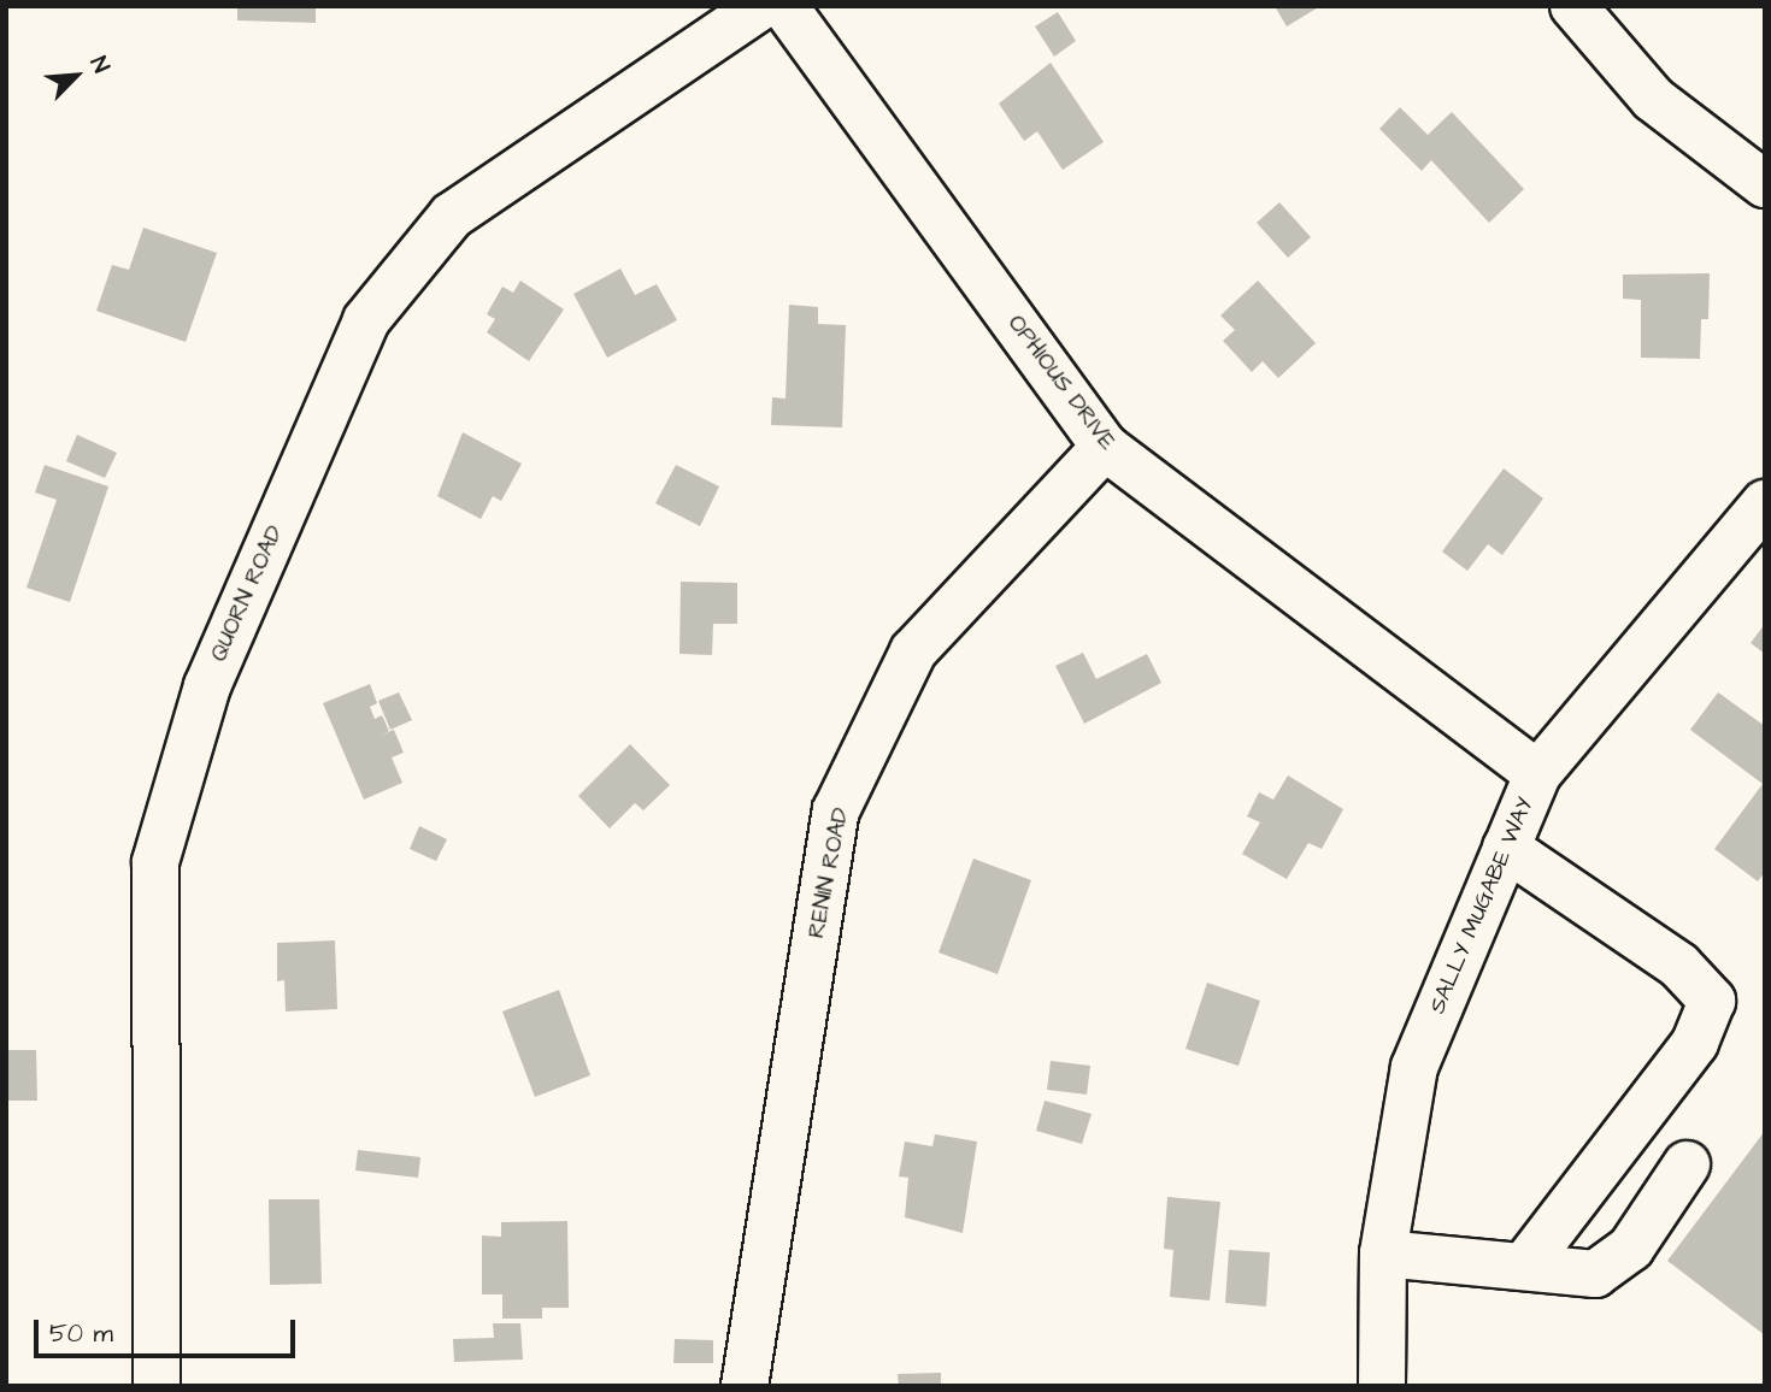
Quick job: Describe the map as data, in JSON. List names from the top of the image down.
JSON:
{
  "streets": {
    "street": [
      "OPHIOUS DRIVE",
      "QUORN ROAD",
      "RENIN ROAD",
      "SALLY MUGABE WAY"
    ]
  },
  "crossings": [
    ["OPHIOUS DRIVE", "RENIN ROAD"],
    ["OPHIOUS DRIVE", "SALLY MUGABE WAY"]
  ],
  "scale_bar": "50 m",
  "north": "top right"
}
